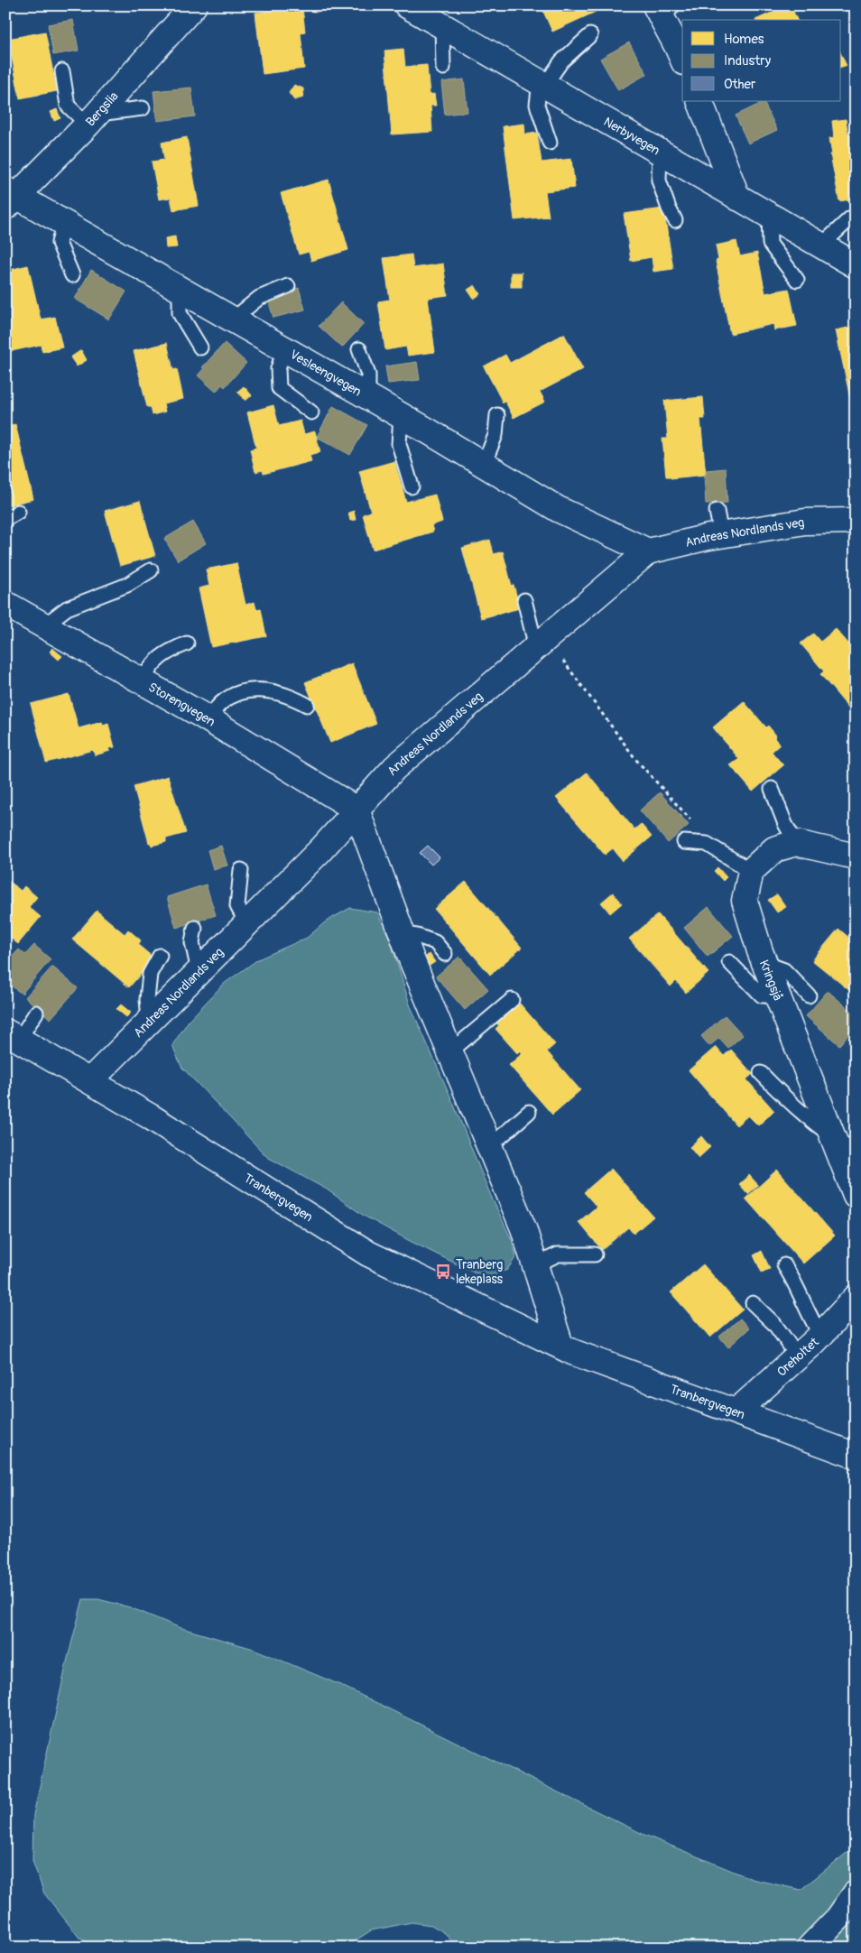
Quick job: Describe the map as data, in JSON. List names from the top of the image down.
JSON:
{
  "streets": {
    "street": [
      "Bergslia",
      "Nerbyvegen",
      "Vesleengvegen",
      "Andreas Nordlands veg",
      "Storengvegen",
      "Kringsjå",
      "Tranbergvegen",
      "Oreholtet"
    ]
  },
  "crossings": [
    ["Bergslia", "Vesleengvegen"],
    ["Vesleengvegen", "Andreas Nordlands veg"],
    ["Andreas Nordlands veg", "Storengvegen"],
    ["Andreas Nordlands veg", "Tranbergvegen"],
    ["Tranbergvegen", "Oreholtet"]
  ],
  "places": {
    "bus stop": ["Tranberg lekeplass"]
  },
  "legend": ["Homes", "Industry", "Other"]
}
